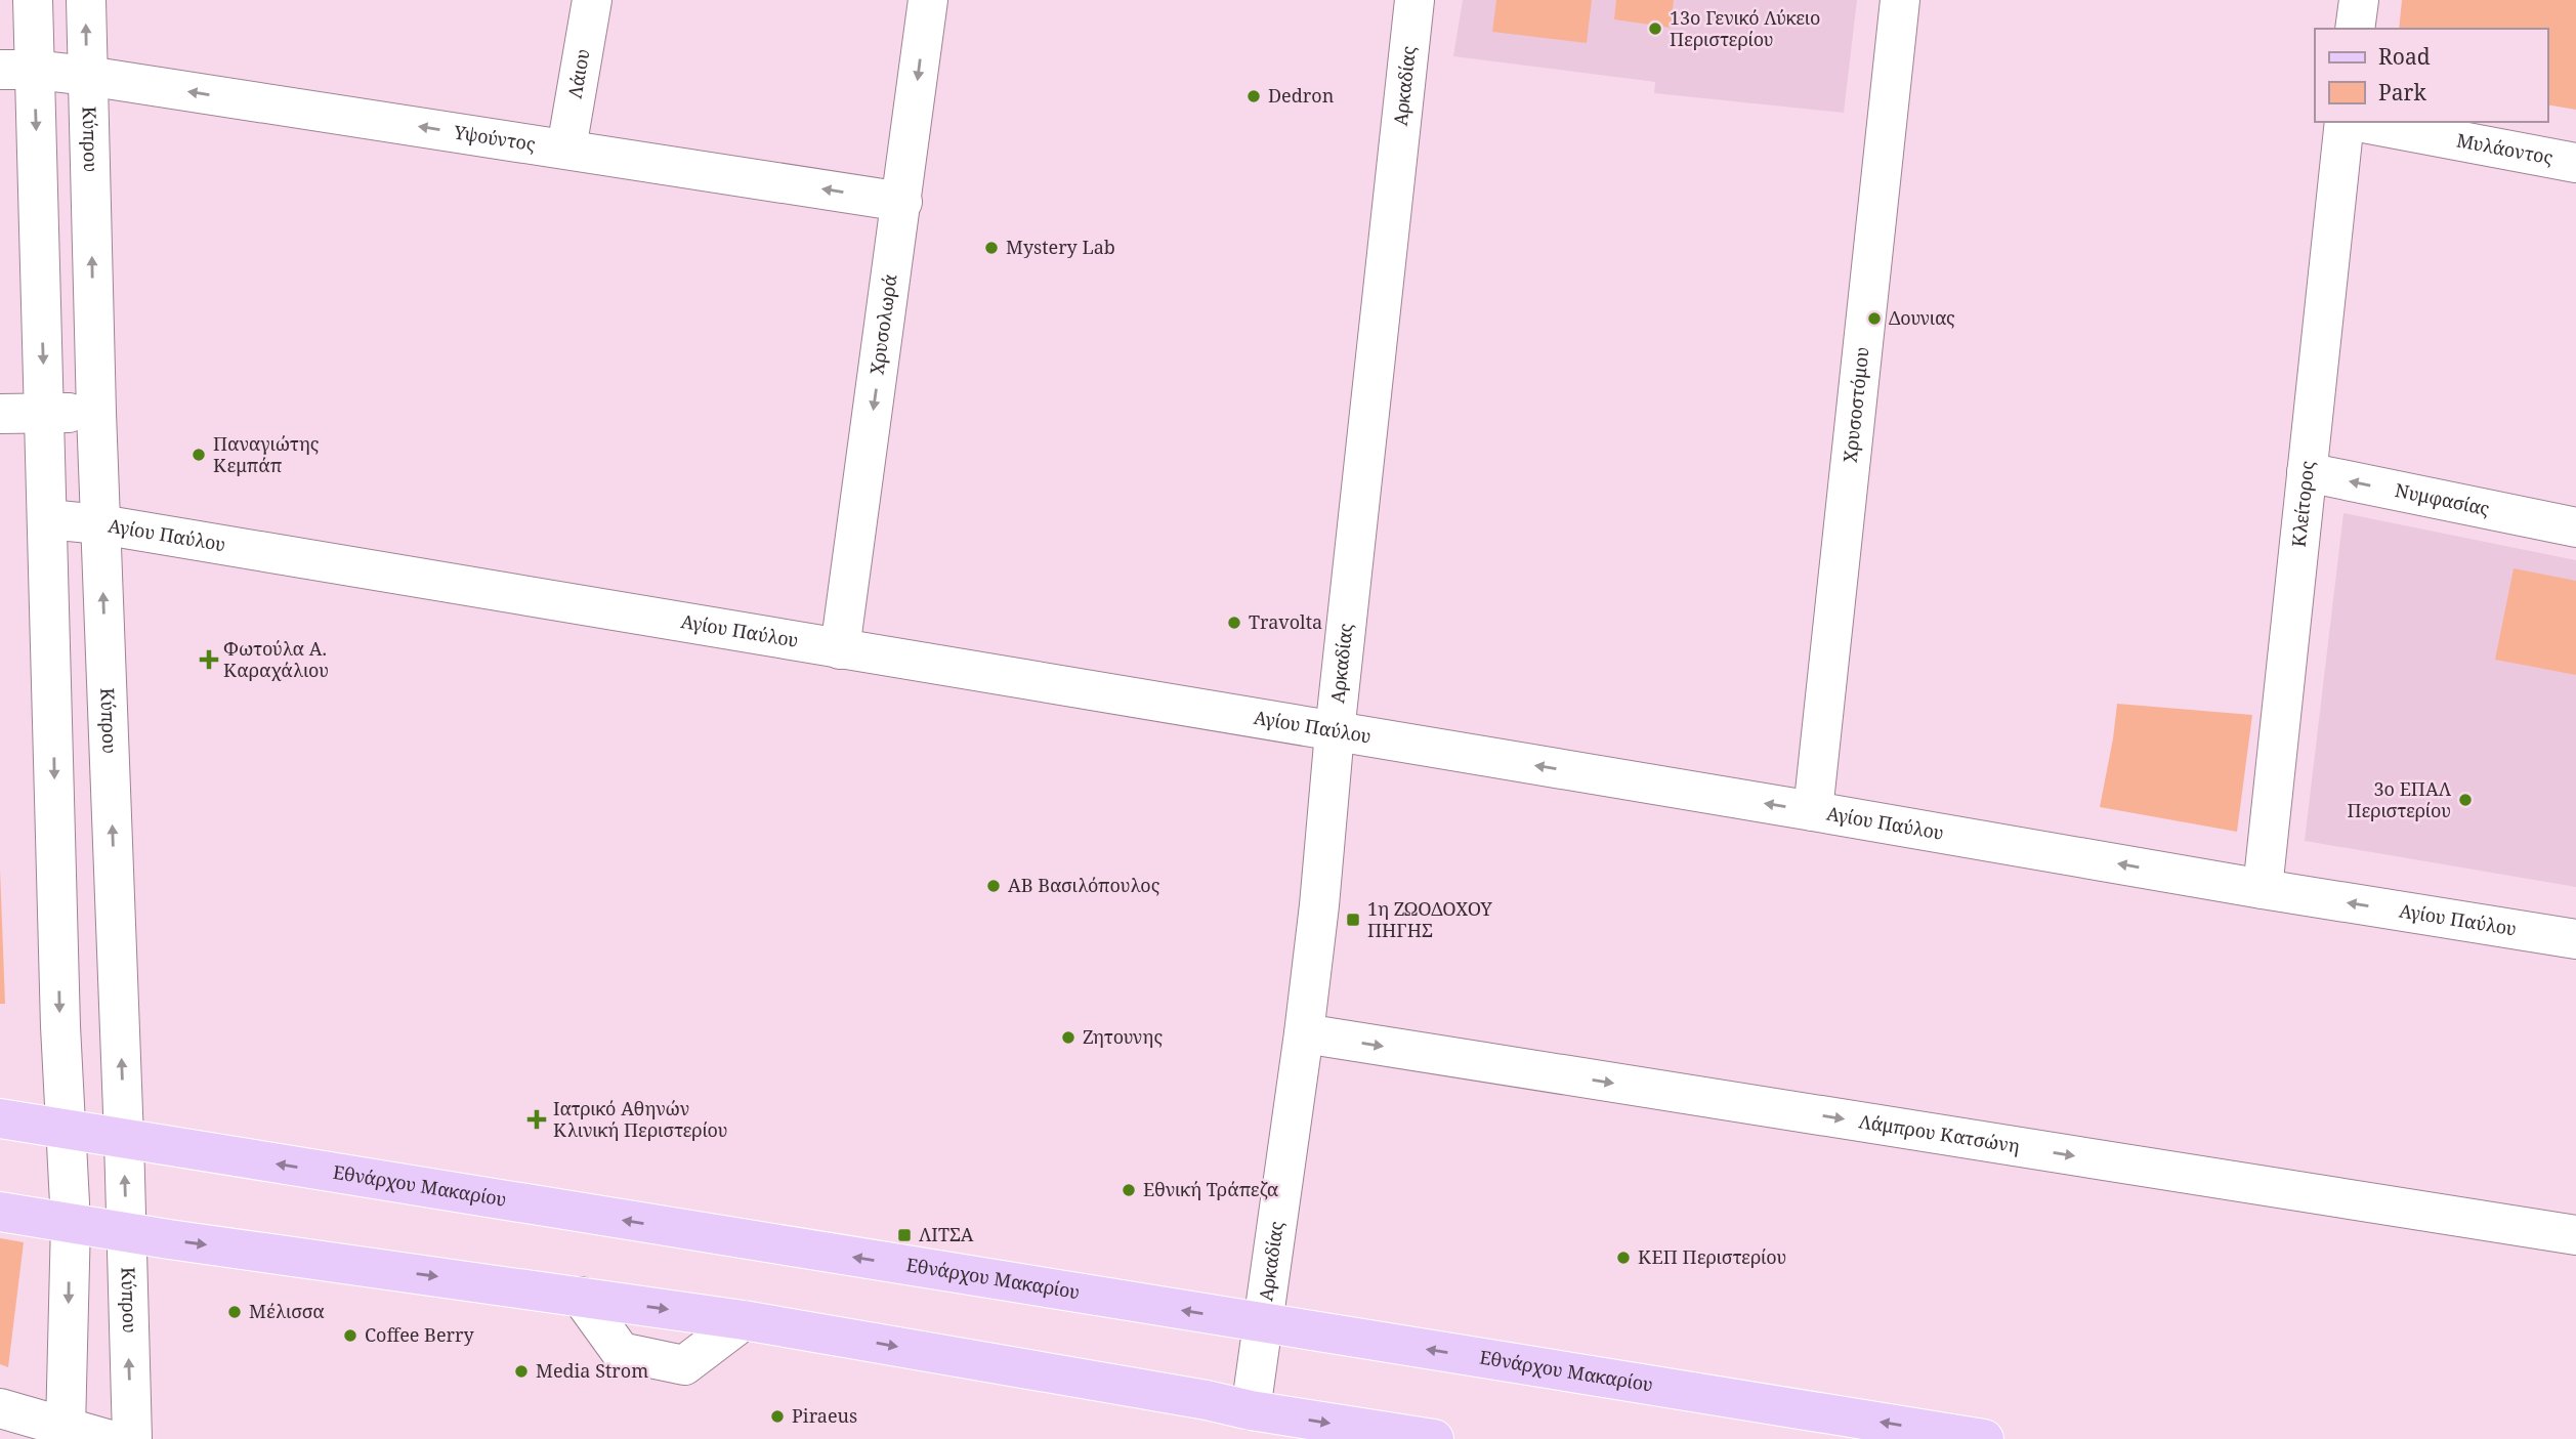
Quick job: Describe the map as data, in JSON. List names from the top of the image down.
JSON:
{
  "streets": {
    "main road": ["Εθνάρχου Μακαρίου"],
    "street": [
      "Λάιου",
      "Αρκαδίας",
      "Υψούντος",
      "Κύπρου",
      "Μυλάοντος",
      "Χρυσολωρά",
      "Χρυσοστόμου",
      "Νυμφασίας",
      "Κλείτορος",
      "Αγίου Παύλου",
      "Λάμπρου Κατσώνη"
    ]
  },
  "crossings": [
    ["Λάιου", "Υψούντος"],
    ["Αρκαδίας", "Αγίου Παύλου"],
    ["Αρκαδίας", "Λάμπρου Κατσώνη"],
    ["Αρκαδίας", "Εθνάρχου Μακαρίου"],
    ["Υψούντος", "Κύπρου"],
    ["Υψούντος", "Χρυσολωρά"],
    ["Κύπρου", "Αγίου Παύλου"],
    ["Κύπρου", "Εθνάρχου Μακαρίου"],
    ["Χρυσολωρά", "Αγίου Παύλου"],
    ["Χρυσοστόμου", "Αγίου Παύλου"],
    ["Νυμφασίας", "Κλείτορος"],
    ["Κλείτορος", "Αγίου Παύλου"]
  ],
  "one_way": [
    "Υψούντος",
    "Χρυσολωρά",
    "Νυμφασίας",
    "Αγίου Παύλου",
    "Λάμπρου Κατσώνη"
  ],
  "places": {
    "other": [
      "13ο Γενικό Λύκειο Περιστερίου",
      "Dedron",
      "Mystery Lab",
      "Δουνιας",
      "Παναγιώτης Κεμπάπ",
      "Travolta",
      "3ο ΕΠΑΛ Περιστερίου",
      "ΑΒ Βασιλόπουλος",
      "Ζητουνης",
      "Εθνική Τράπεζα",
      "ΚΕΠ Περιστερίου",
      "Μέλισσα",
      "Coffee Berry",
      "Media Strom",
      "Piraeus"
    ],
    "health": ["Φωτούλα Α. Καραχάλιου", "Ιατρικό Αθηνών Κλινική Περιστερίου"],
    "transit": ["1η ΖΩΟΔΟΧΟΥ ΠΗΓΗΣ", "ΛΙΤΣΑ"]
  },
  "legend": ["Road", "Park"]
}
